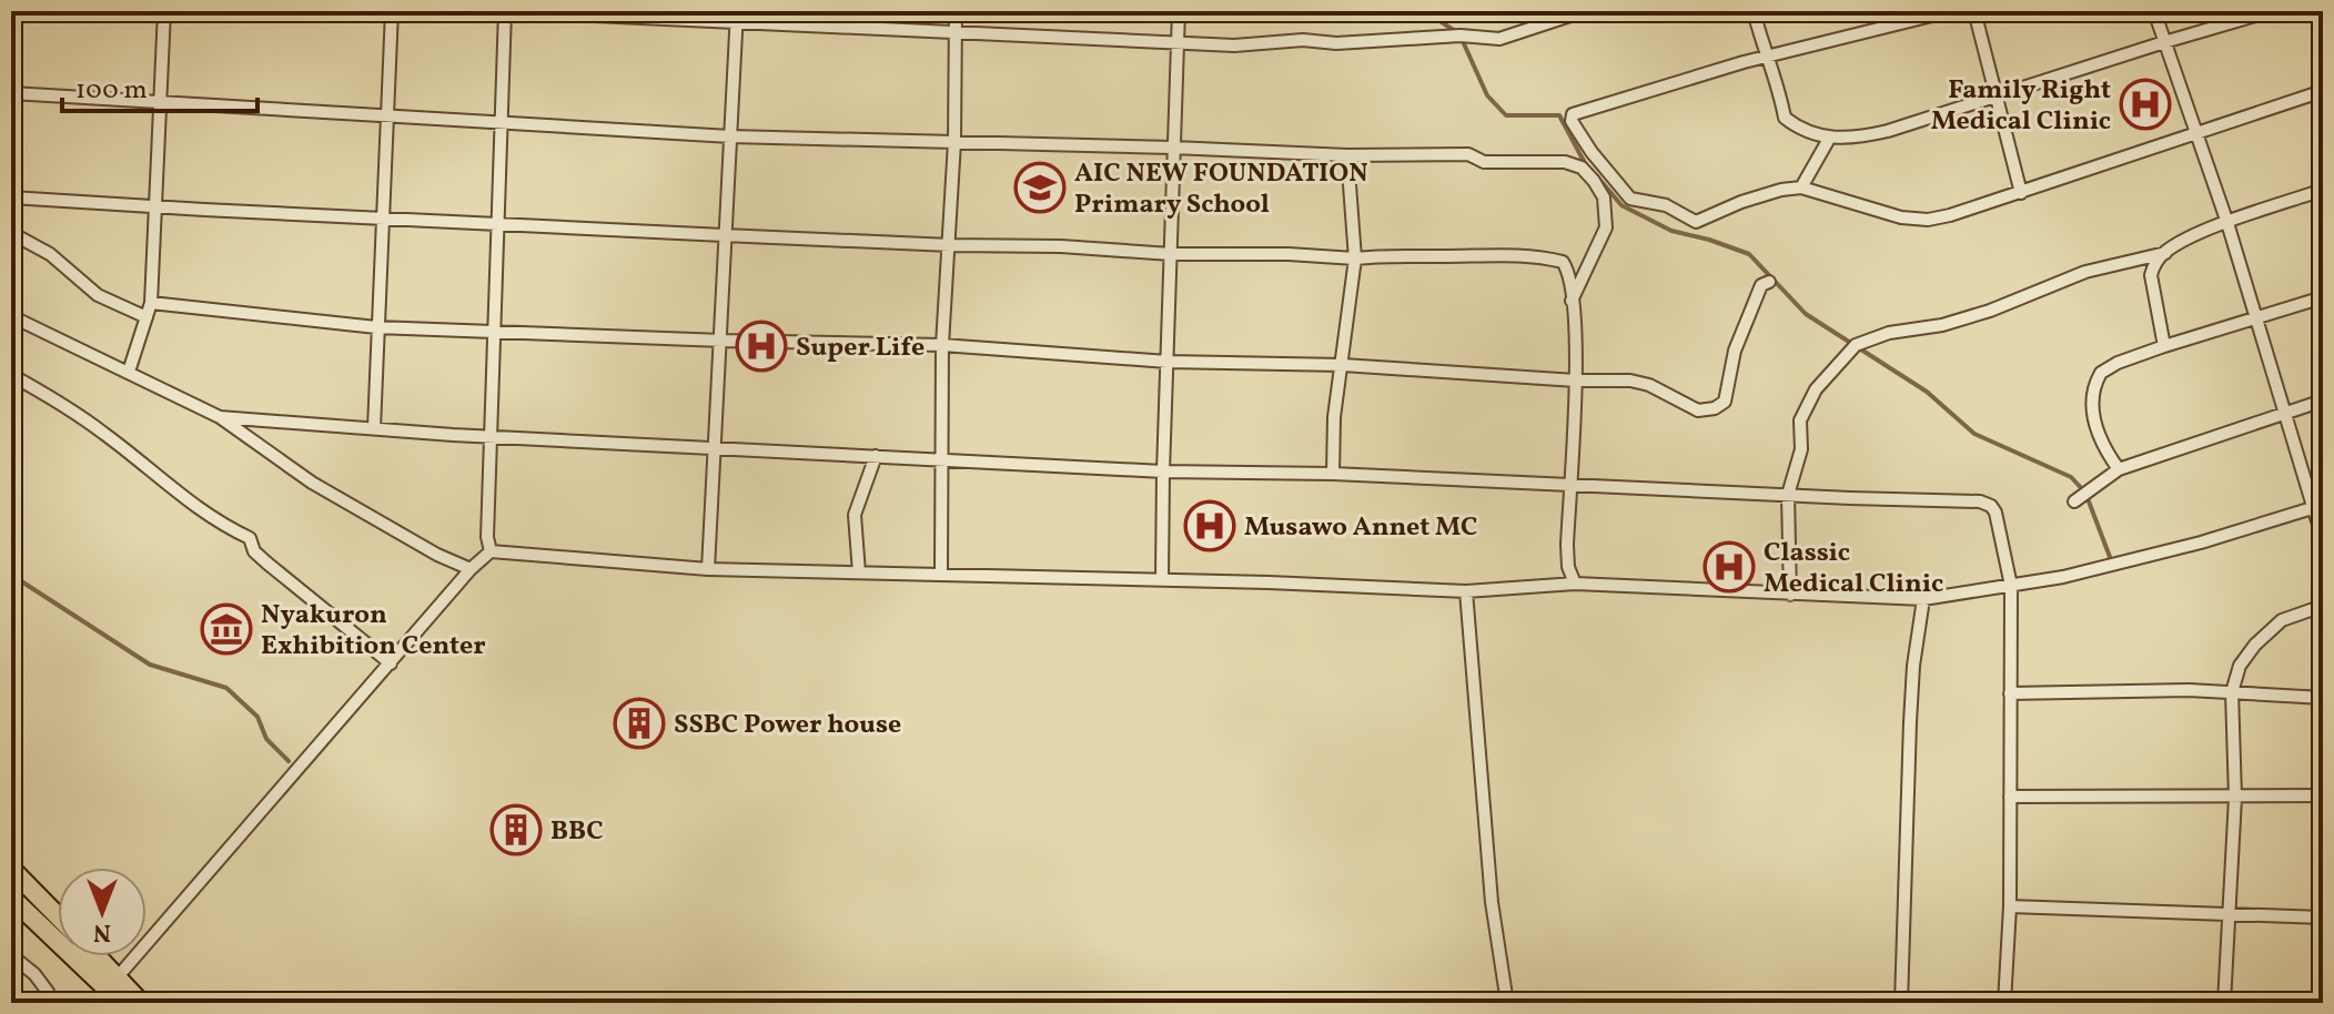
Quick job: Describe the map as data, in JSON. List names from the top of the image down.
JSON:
{
  "places": {
    "hospital": [
      "Family Right Medical Clinic",
      "Super Life",
      "Musawo Annet MC",
      "Classic Medical Clinic"
    ],
    "school or university": ["AIC NEW FOUNDATION Primary School"],
    "museum": ["Nyakuron Exhibition Center"],
    "building": ["SSBC Power house", "BBC"]
  },
  "scale_bar": "100 m",
  "north": "bottom"
}
